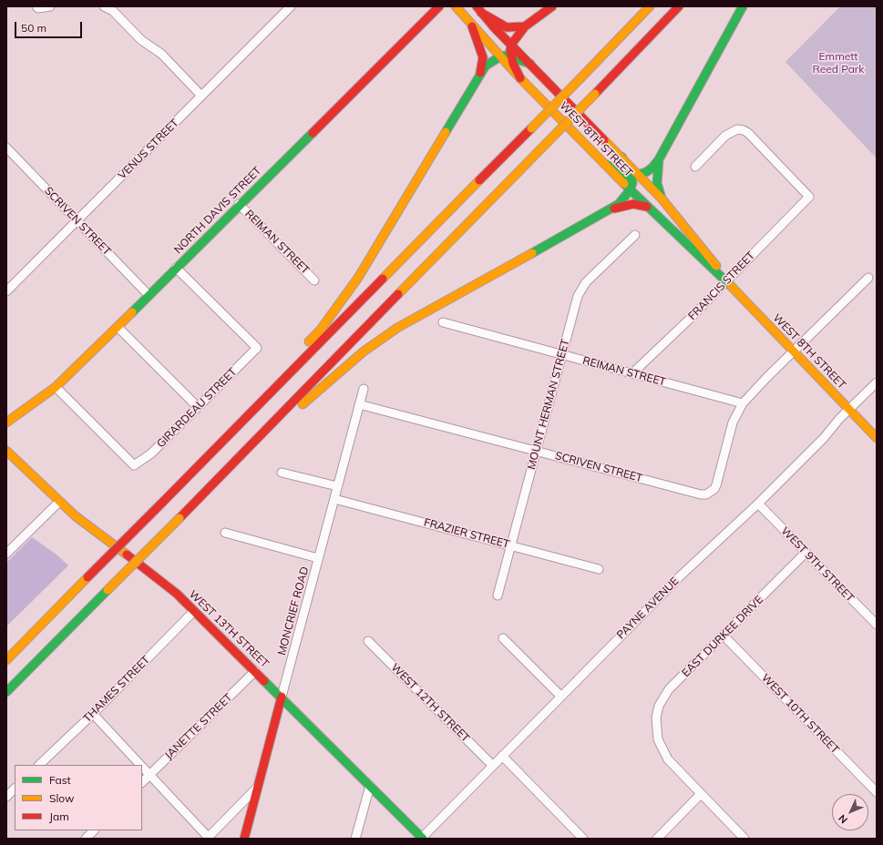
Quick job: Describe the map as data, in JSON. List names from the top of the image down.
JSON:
{
  "streets": {
    "main road": [
      "WEST 8TH STREET",
      "NORTH DAVIS STREET",
      "MONCRIEF ROAD",
      "WEST 13TH STREET"
    ],
    "street": [
      "VENUS STREET",
      "SCRIVEN STREET",
      "REIMAN STREET",
      "FRANCIS STREET",
      "MOUNT HERMAN STREET",
      "GIRARDEAU STREET",
      "FRAZIER STREET",
      "WEST 9TH STREET",
      "PAYNE AVENUE",
      "EAST DURKEE DRIVE",
      "THAMES STREET",
      "WEST 12TH STREET",
      "WEST 10TH STREET",
      "JANETTE STREET"
    ]
  },
  "crossings": [
    ["WEST 8TH STREET", "FRANCIS STREET"],
    ["WEST 8TH STREET", "PAYNE AVENUE"],
    ["VENUS STREET", "SCRIVEN STREET"],
    ["NORTH DAVIS STREET", "SCRIVEN STREET"],
    ["NORTH DAVIS STREET", "REIMAN STREET"],
    ["NORTH DAVIS STREET", "GIRARDEAU STREET"],
    ["SCRIVEN STREET", "REIMAN STREET"],
    ["SCRIVEN STREET", "MOUNT HERMAN STREET"],
    ["SCRIVEN STREET", "MONCRIEF ROAD"],
    ["REIMAN STREET", "FRANCIS STREET"],
    ["REIMAN STREET", "MOUNT HERMAN STREET"],
    ["MOUNT HERMAN STREET", "FRAZIER STREET"],
    ["FRAZIER STREET", "MONCRIEF ROAD"],
    ["WEST 9TH STREET", "PAYNE AVENUE"],
    ["WEST 9TH STREET", "EAST DURKEE DRIVE"],
    ["PAYNE AVENUE", "WEST 13TH STREET"],
    ["PAYNE AVENUE", "WEST 12TH STREET"],
    ["MONCRIEF ROAD", "WEST 13TH STREET"],
    ["WEST 13TH STREET", "THAMES STREET"],
    ["WEST 13TH STREET", "JANETTE STREET"],
    ["EAST DURKEE DRIVE", "WEST 10TH STREET"]
  ],
  "parks": ["Emmett Reed Park"],
  "legend": ["Fast", "Slow", "Jam"],
  "scale_bar": "50 m",
  "north": "bottom left"
}
